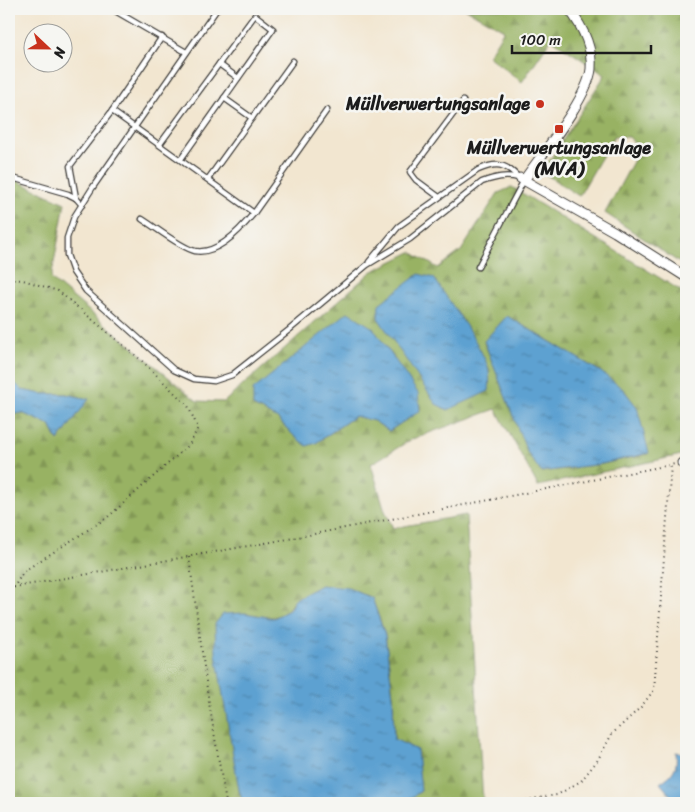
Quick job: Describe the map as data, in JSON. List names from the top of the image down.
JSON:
{
  "places": {
    "other": ["Müllverwertungsanlage"],
    "transit": ["Müllverwertungsanlage (MVA)"]
  },
  "scale_bar": "100 m",
  "north": "right"
}
